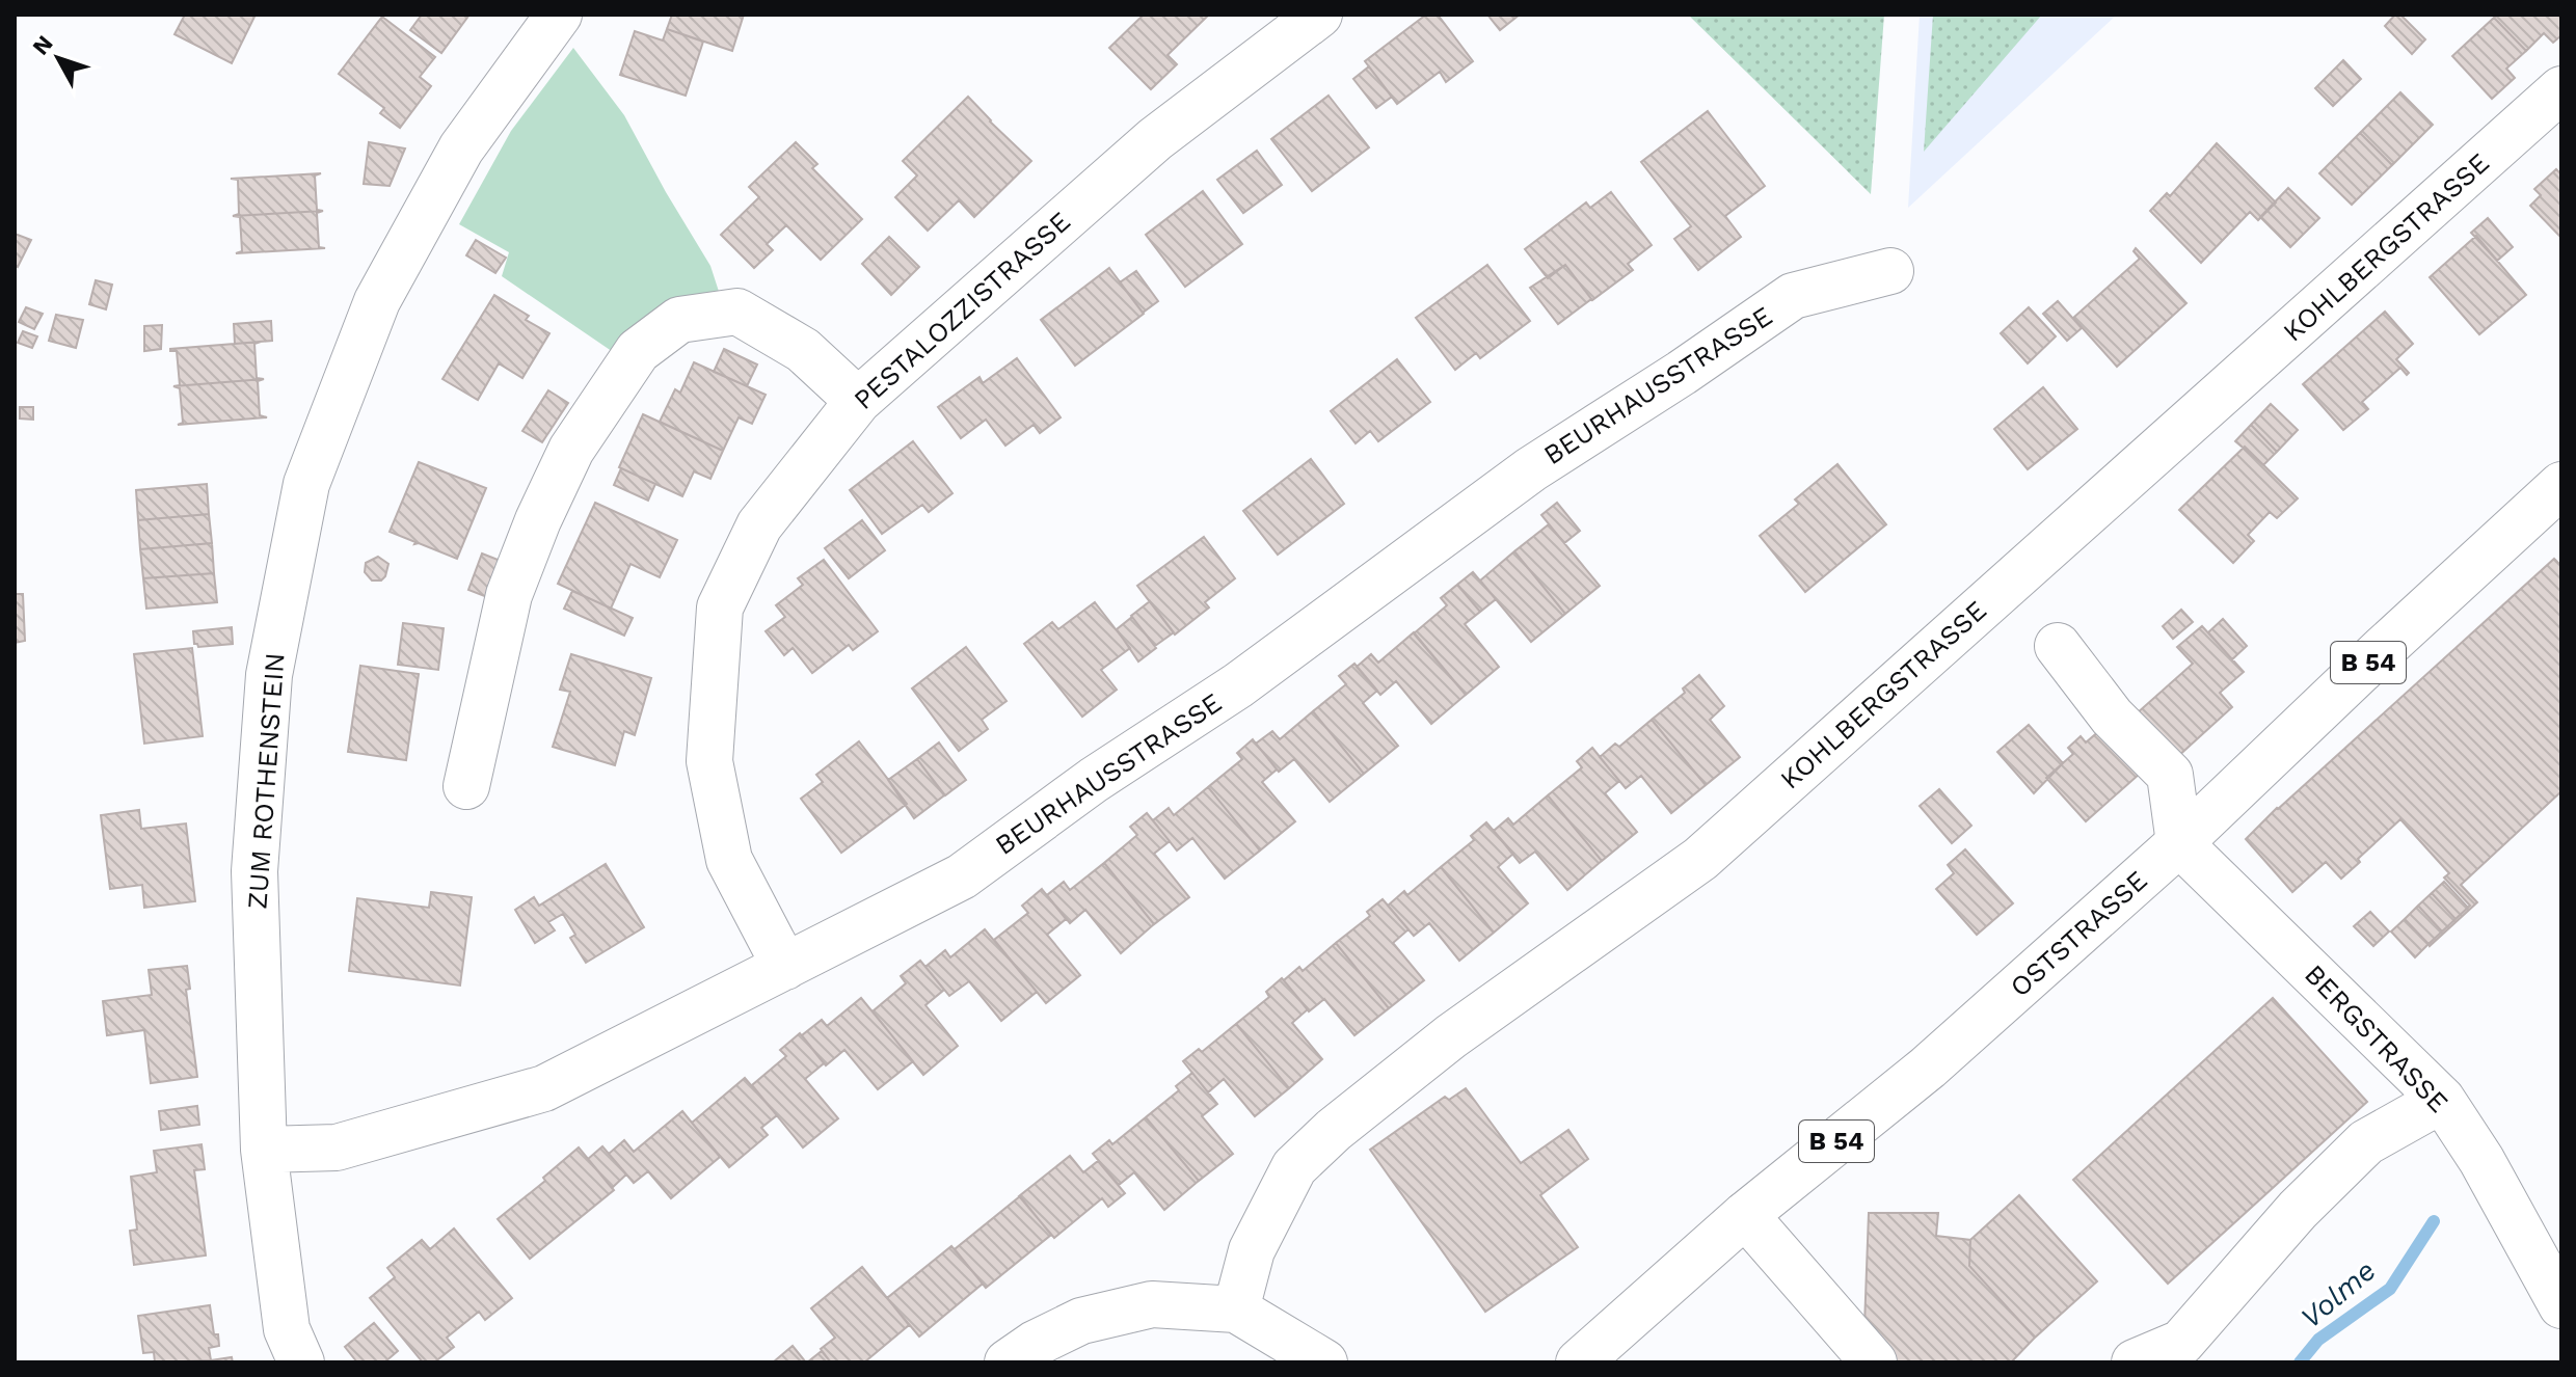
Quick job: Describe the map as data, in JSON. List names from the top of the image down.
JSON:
{
  "streets": {
    "street": [
      "KOHLBERGSTRASSE",
      "PESTALOZZISTRASSE",
      "BEURHAUSSTRASSE",
      "B 54",
      "ZUM ROTHENSTEIN",
      "OSTSTRASSE",
      "BERGSTRASSE"
    ]
  },
  "crossings": [
    ["PESTALOZZISTRASSE", "BEURHAUSSTRASSE"],
    ["BEURHAUSSTRASSE", "ZUM ROTHENSTEIN"],
    ["OSTSTRASSE", "BERGSTRASSE"]
  ],
  "water": ["Volme"],
  "north": "top left"
}
